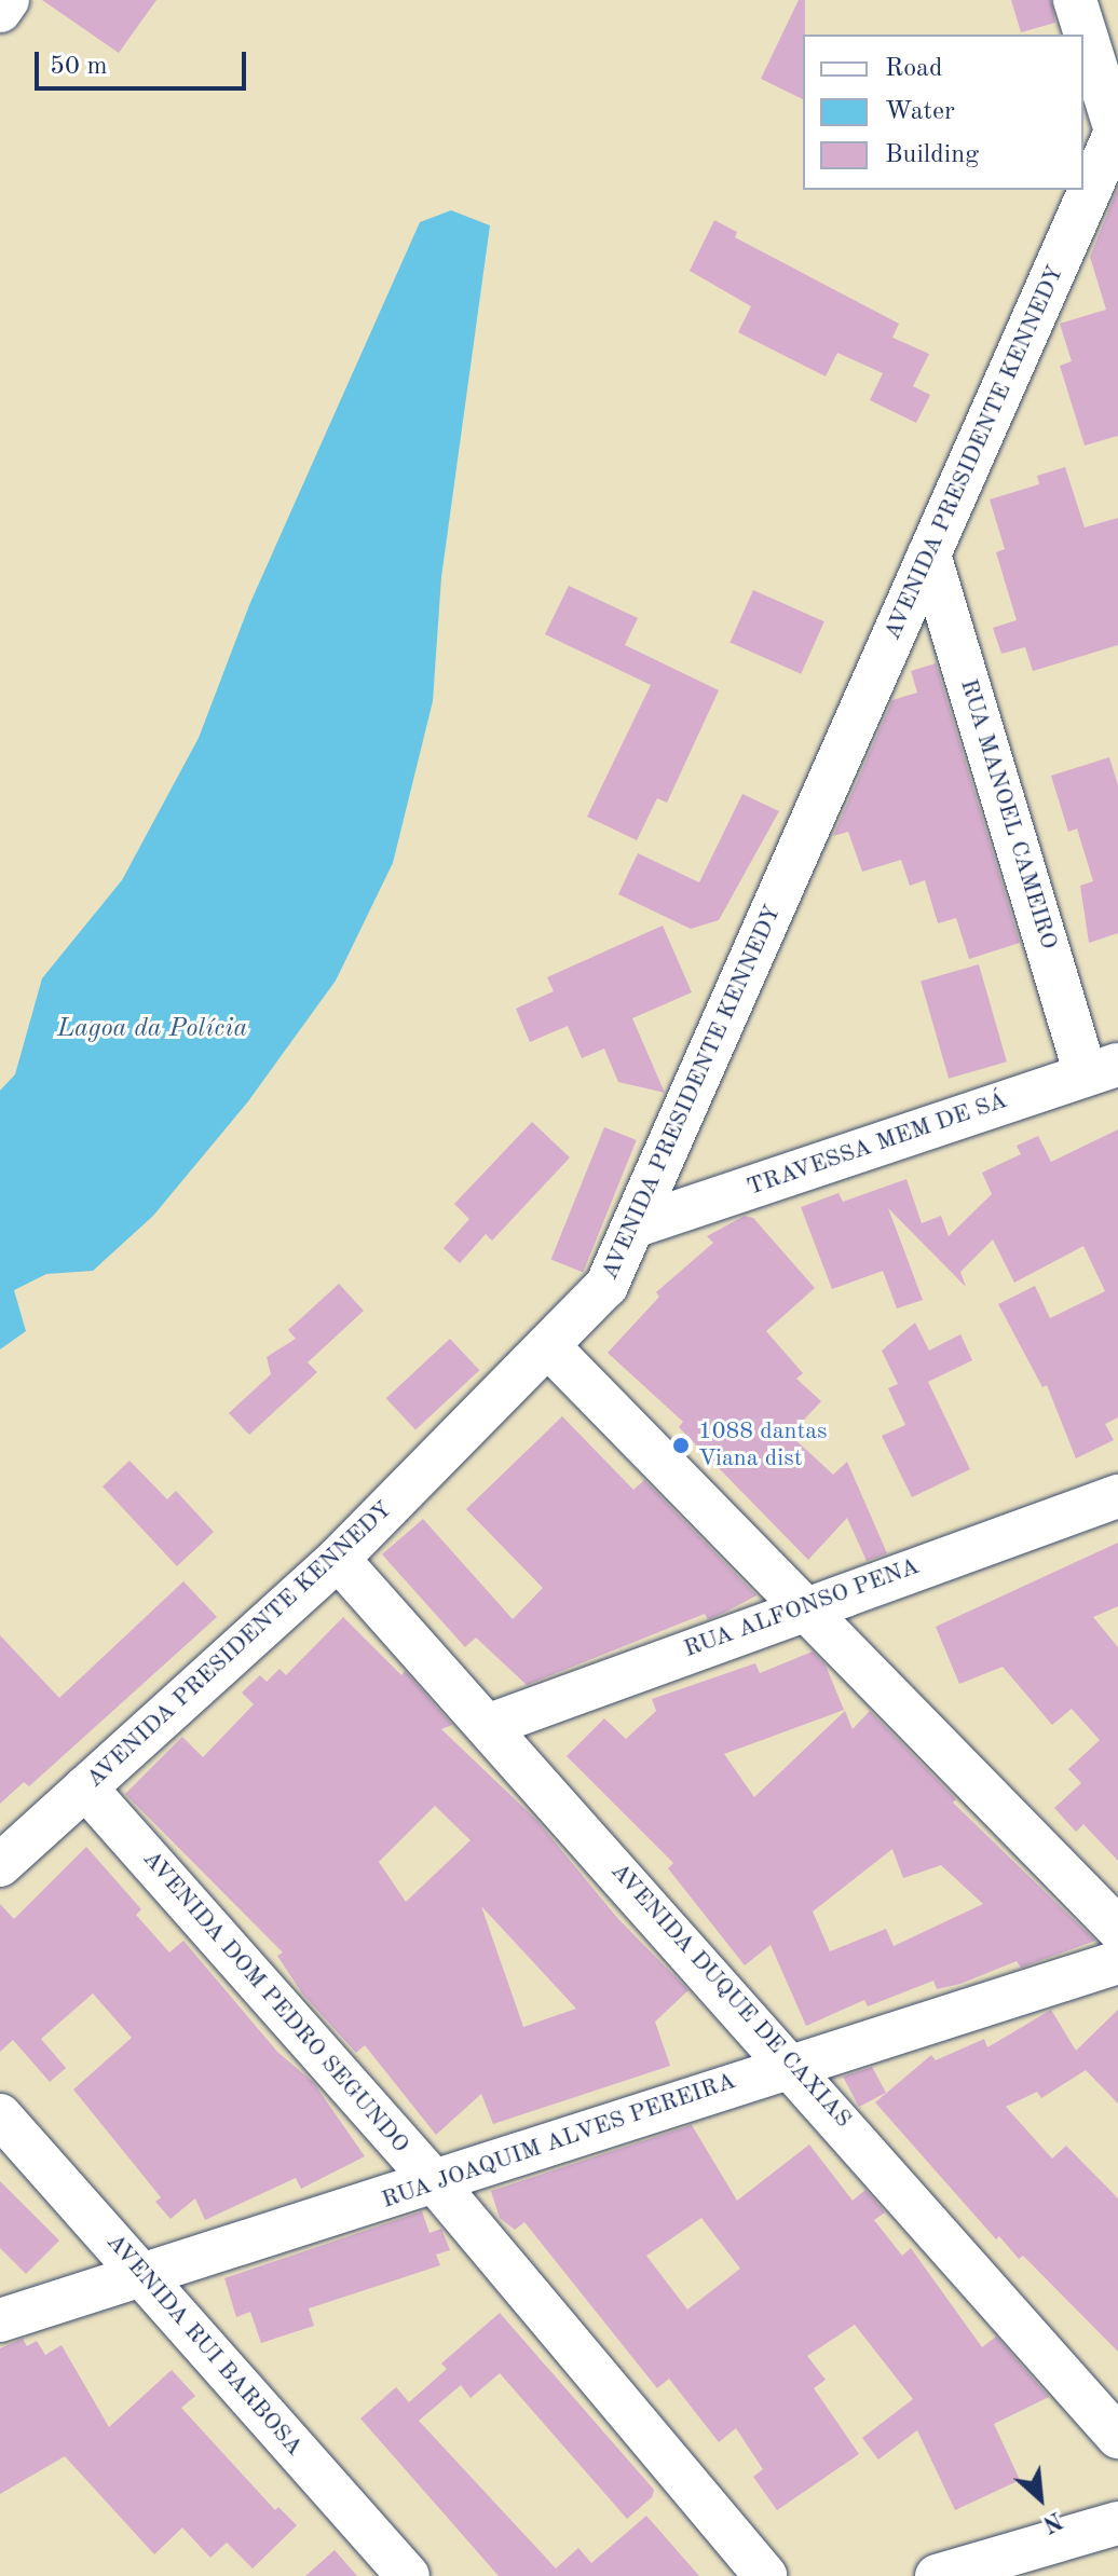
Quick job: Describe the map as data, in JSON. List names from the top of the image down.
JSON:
{
  "streets": {
    "street": [
      "AVENIDA PRESIDENTE KENNEDY",
      "RUA MANOEL CAMEIRO",
      "TRAVESSA MEM DE SÁ",
      "RUA ALFONSO PENA",
      "AVENIDA DUQUE DE CAXIAS",
      "AVENIDA DOM PEDRO SEGUNDO",
      "RUA JOAQUIM ALVES PEREIRA",
      "AVENIDA RUI BARBOSA"
    ]
  },
  "crossings": [
    ["AVENIDA PRESIDENTE KENNEDY", "RUA MANOEL CAMEIRO"],
    ["AVENIDA PRESIDENTE KENNEDY", "TRAVESSA MEM DE SÁ"],
    ["AVENIDA PRESIDENTE KENNEDY", "AVENIDA DUQUE DE CAXIAS"],
    ["AVENIDA PRESIDENTE KENNEDY", "AVENIDA DOM PEDRO SEGUNDO"],
    ["RUA MANOEL CAMEIRO", "TRAVESSA MEM DE SÁ"],
    ["RUA ALFONSO PENA", "AVENIDA DUQUE DE CAXIAS"],
    ["AVENIDA DUQUE DE CAXIAS", "RUA JOAQUIM ALVES PEREIRA"],
    ["AVENIDA DOM PEDRO SEGUNDO", "RUA JOAQUIM ALVES PEREIRA"],
    ["RUA JOAQUIM ALVES PEREIRA", "AVENIDA RUI BARBOSA"]
  ],
  "water": ["Lagoa da Polícia"],
  "places": ["1088 dantas Viana dist"],
  "legend": ["Road", "Water", "Building"],
  "scale_bar": "50 m",
  "north": "bottom right"
}
